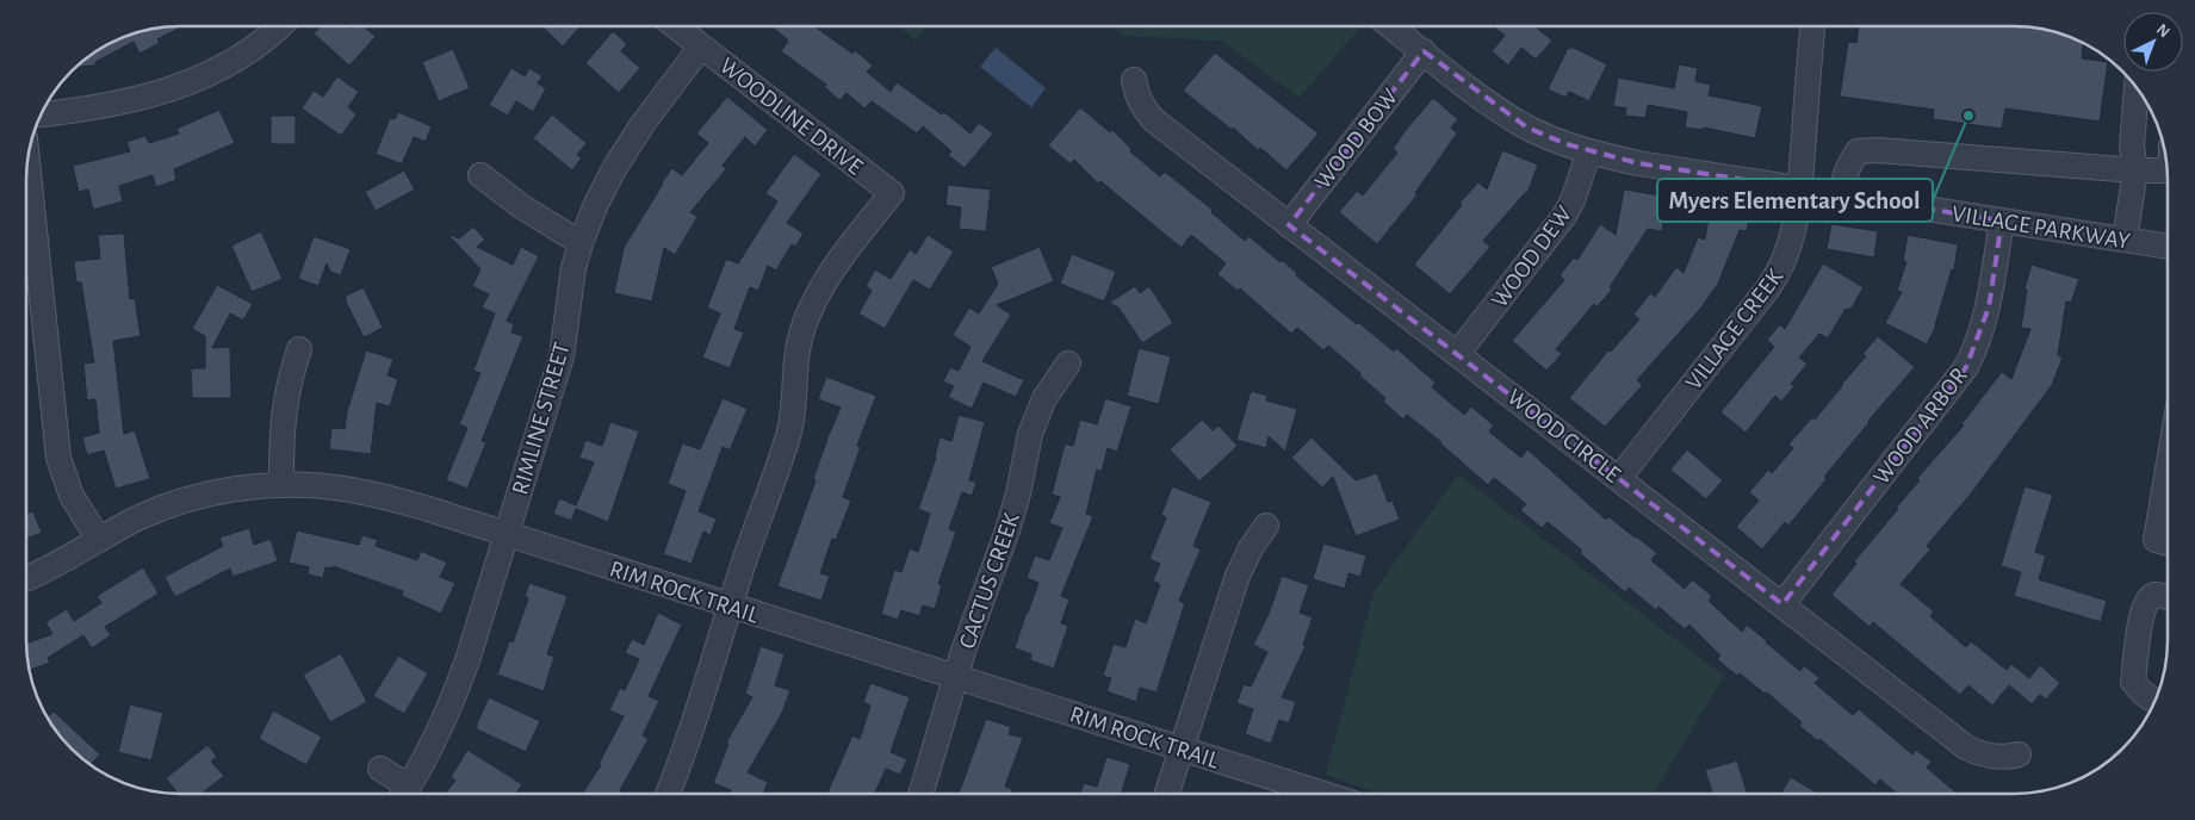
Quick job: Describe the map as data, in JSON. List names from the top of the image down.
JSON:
{
  "streets": {
    "street": [
      "WOODLINE DRIVE",
      "WOOD BOW",
      "VILLAGE PARKWAY",
      "WOOD DEW",
      "VILLAGE CREEK",
      "RIMLINE STREET",
      "WOOD ARBOR",
      "WOOD CIRCLE",
      "CACTUS CREEK",
      "RIM ROCK TRAIL"
    ]
  },
  "crossings": [
    ["WOODLINE DRIVE", "RIMLINE STREET"],
    ["WOODLINE DRIVE", "RIM ROCK TRAIL"],
    ["WOOD BOW", "VILLAGE PARKWAY"],
    ["WOOD BOW", "WOOD CIRCLE"],
    ["VILLAGE PARKWAY", "WOOD DEW"],
    ["VILLAGE PARKWAY", "VILLAGE CREEK"],
    ["VILLAGE PARKWAY", "WOOD ARBOR"],
    ["WOOD DEW", "WOOD CIRCLE"],
    ["VILLAGE CREEK", "WOOD CIRCLE"],
    ["RIMLINE STREET", "RIM ROCK TRAIL"],
    ["WOOD ARBOR", "WOOD CIRCLE"],
    ["CACTUS CREEK", "RIM ROCK TRAIL"]
  ],
  "places": ["Myers Elementary School"],
  "north": "top right"
}
